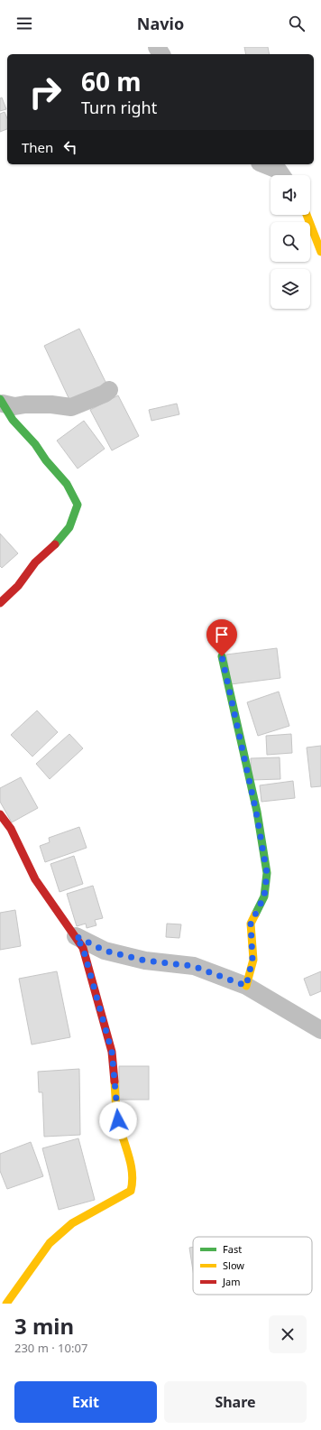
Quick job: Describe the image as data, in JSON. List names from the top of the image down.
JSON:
{
  "legend": ["Fast", "Slow", "Jam"],
  "page": {
    "header": "Navio",
    "turn": ["60 m", "Turn right"],
    "then": "Then",
    "heading": ["3 min", "230 m · 10:07"],
    "buttons": ["Exit", "Share"]
  }
}
